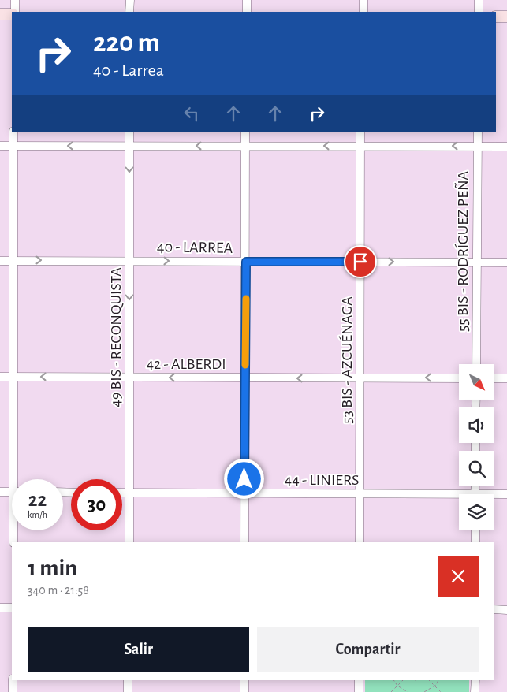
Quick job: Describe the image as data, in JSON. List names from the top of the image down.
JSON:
{
  "streets": {
    "street": [
      "40 - LARREA",
      "55 BIS - RODRÍGUEZ PEÑA",
      "49 BIS - RECONQUISTA",
      "53 BIS - AZCUÉNAGA",
      "42 - ALBERDI",
      "44 - LINIERS"
    ]
  },
  "crossings": [
    ["40 - LARREA", "55 BIS - RODRÍGUEZ PEÑA"],
    ["40 - LARREA", "49 BIS - RECONQUISTA"],
    ["40 - LARREA", "53 BIS - AZCUÉNAGA"],
    ["49 BIS - RECONQUISTA", "42 - ALBERDI"],
    ["49 BIS - RECONQUISTA", "44 - LINIERS"],
    ["53 BIS - AZCUÉNAGA", "42 - ALBERDI"],
    ["53 BIS - AZCUÉNAGA", "44 - LINIERS"]
  ],
  "one_way": ["40 - LARREA", "49 BIS - RECONQUISTA", "42 - ALBERDI"],
  "north": "bottom right",
  "page": {
    "turn": ["220 m", "40 - Larrea"],
    "speed": "22 km/h",
    "limit": "30",
    "heading": ["1 min", "340 m · 21:58"],
    "buttons": ["Salir", "Compartir"]
  }
}
